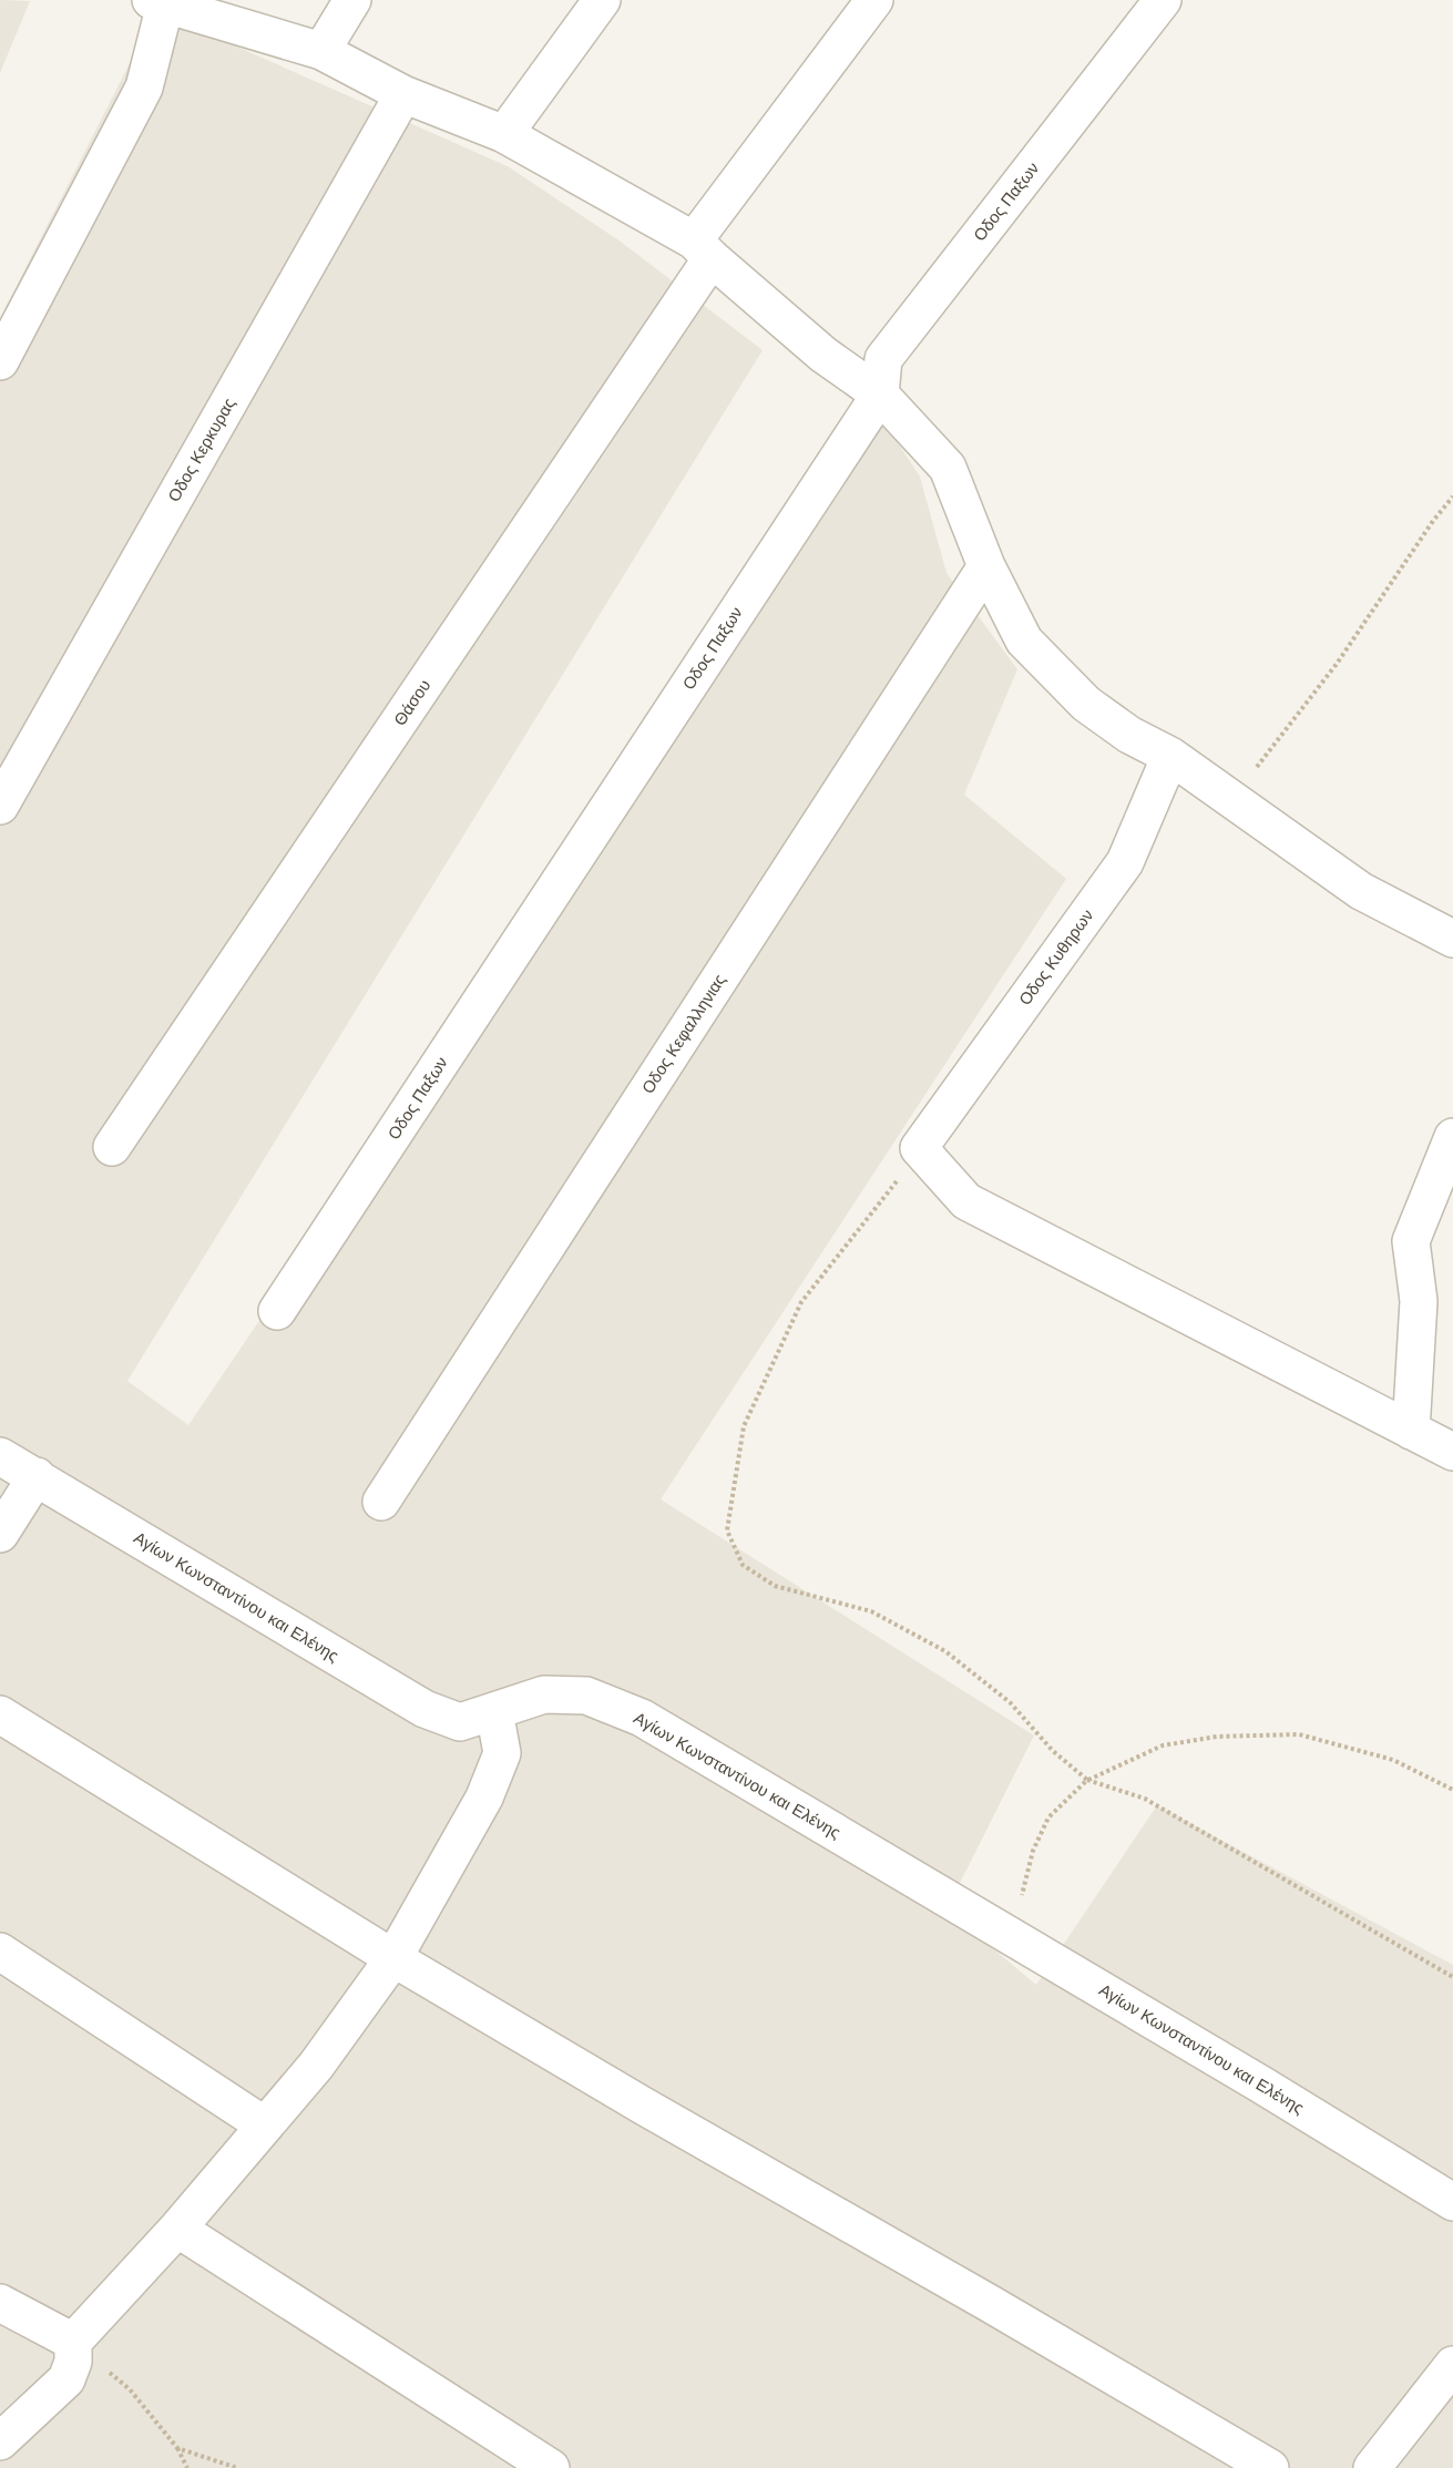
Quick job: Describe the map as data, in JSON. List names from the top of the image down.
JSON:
{
  "streets": {
    "street": [
      "Οδος Παξων",
      "Οδος Κερκυρας",
      "Θάσου",
      "Οδος Κυθηρων",
      "Οδος Κεφαλληνιας",
      "Αγίων Κωνσταντίνου και Ελένης"
    ]
  }
}
